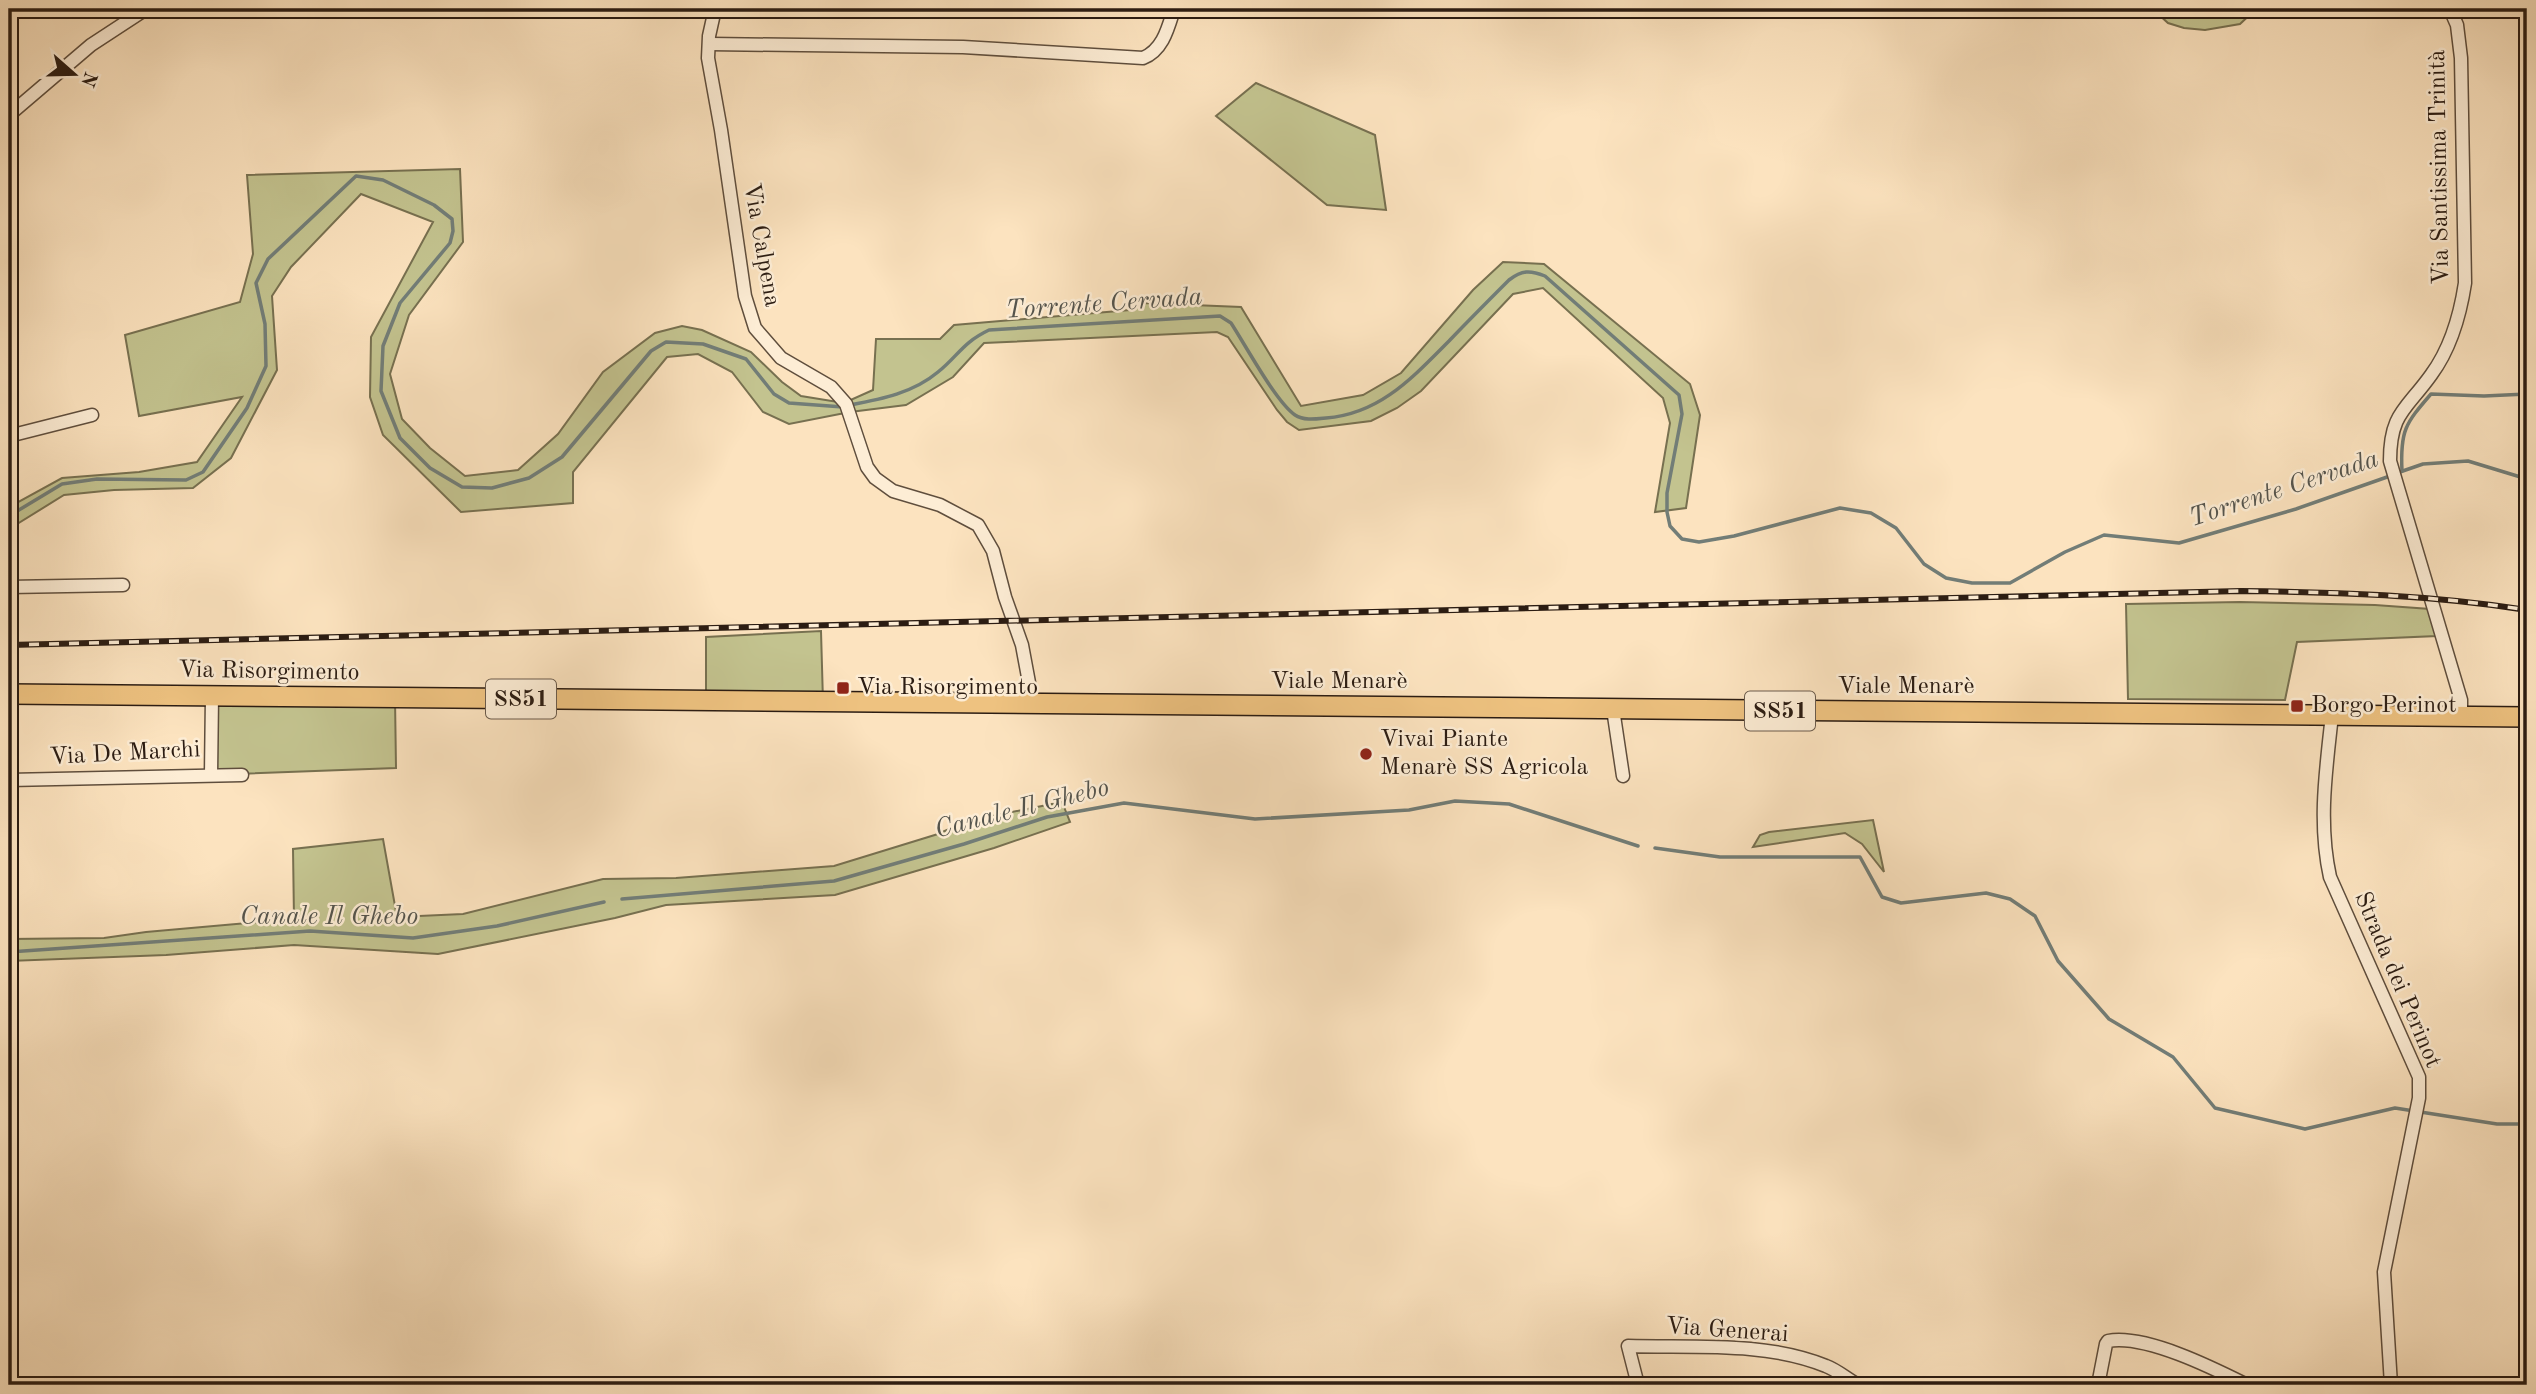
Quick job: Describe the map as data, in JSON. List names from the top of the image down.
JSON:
{
  "streets": {
    "main road": ["Via Risorgimento", "Viale Menarè", "SS51"],
    "street": [
      "Via Santissima Trinità",
      "Via Calpena",
      "Via De Marchi",
      "Strada dei Perinot",
      "Via Generai"
    ]
  },
  "crossings": [
    ["Via Santissima Trinità", "Viale Menarè"],
    ["Via Calpena", "Via Risorgimento"],
    ["Via Calpena", "Viale Menarè"],
    ["Via Risorgimento", "Viale Menarè"],
    ["Via Risorgimento", "Via De Marchi"],
    ["Viale Menarè", "Strada dei Perinot"]
  ],
  "water": ["Torrente Cervada", "Canale Il Ghebo"],
  "places": {
    "transit": ["Via Risorgimento", "Borgo Perinot"],
    "other": ["Vivai Piante Menarè SS Agricola"]
  },
  "north": "right"
}
